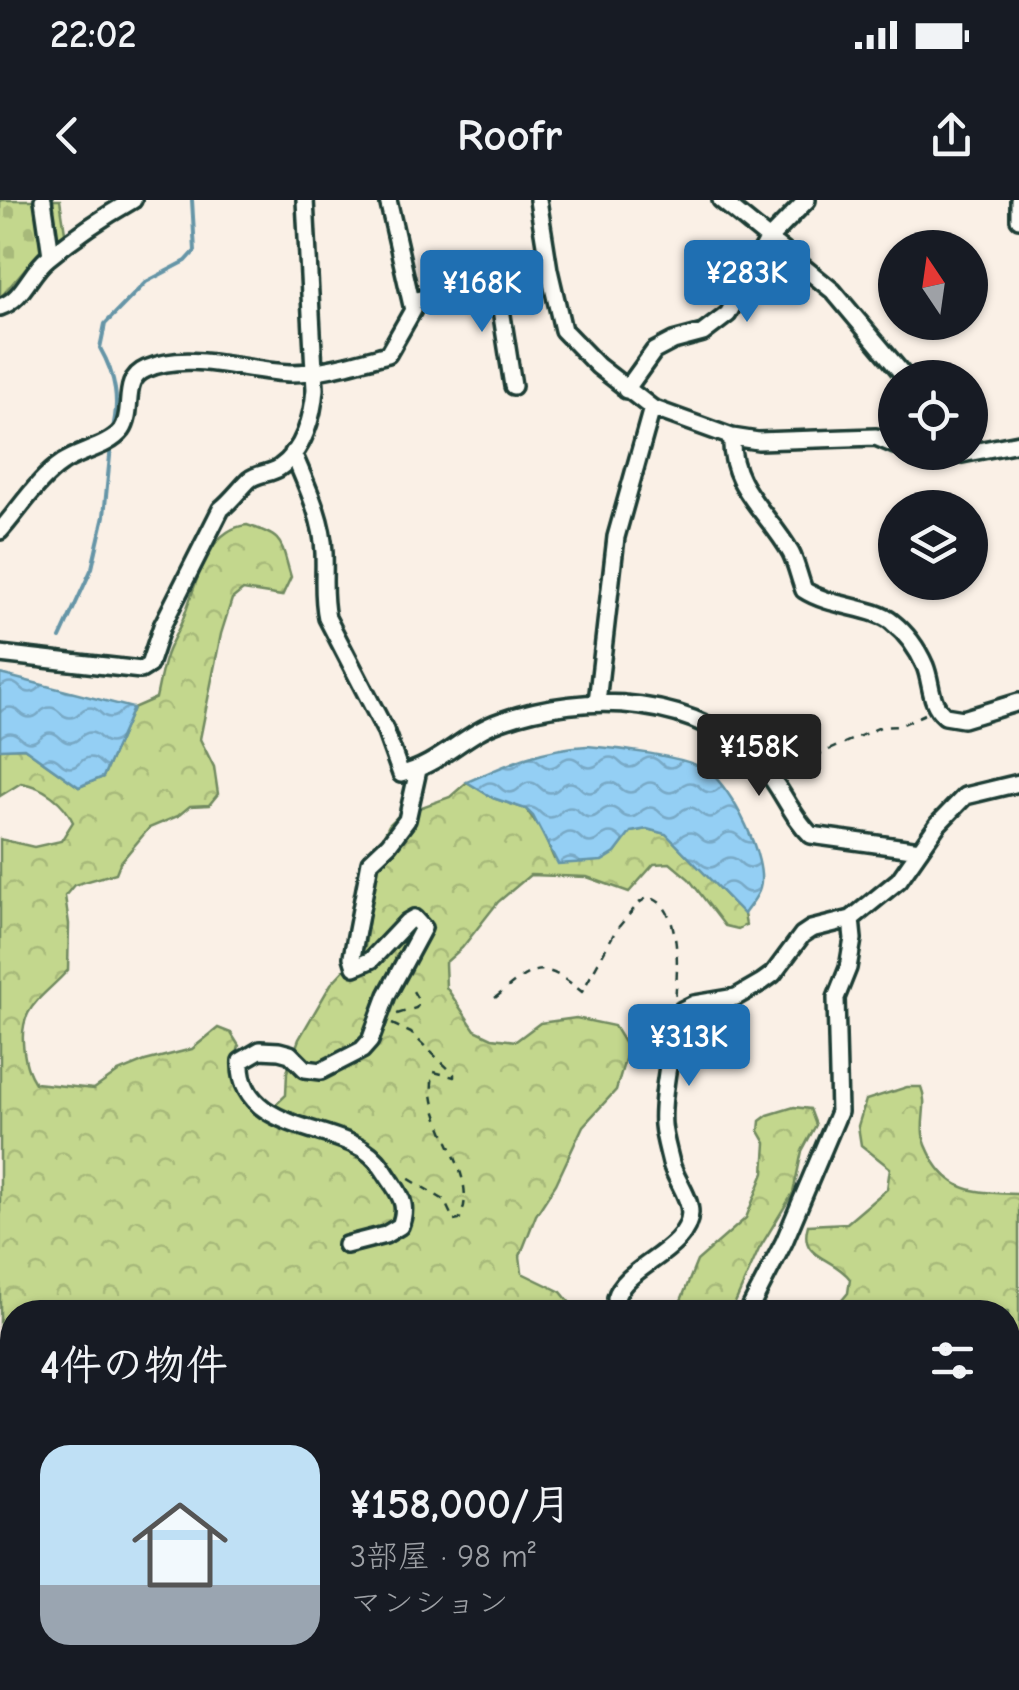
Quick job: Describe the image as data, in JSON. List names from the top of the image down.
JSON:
{
  "north": "top",
  "page": {
    "status": "22:02",
    "header": "Roofr",
    "price": [
      "¥283K",
      "¥168K",
      "¥158K",
      "¥313K"
    ],
    "heading": "4件の物件",
    "list": [
      {
        "name": "¥158,000/月",
        "note": "3部屋 · 98 m² · マンション"
      }
    ]
  }
}
